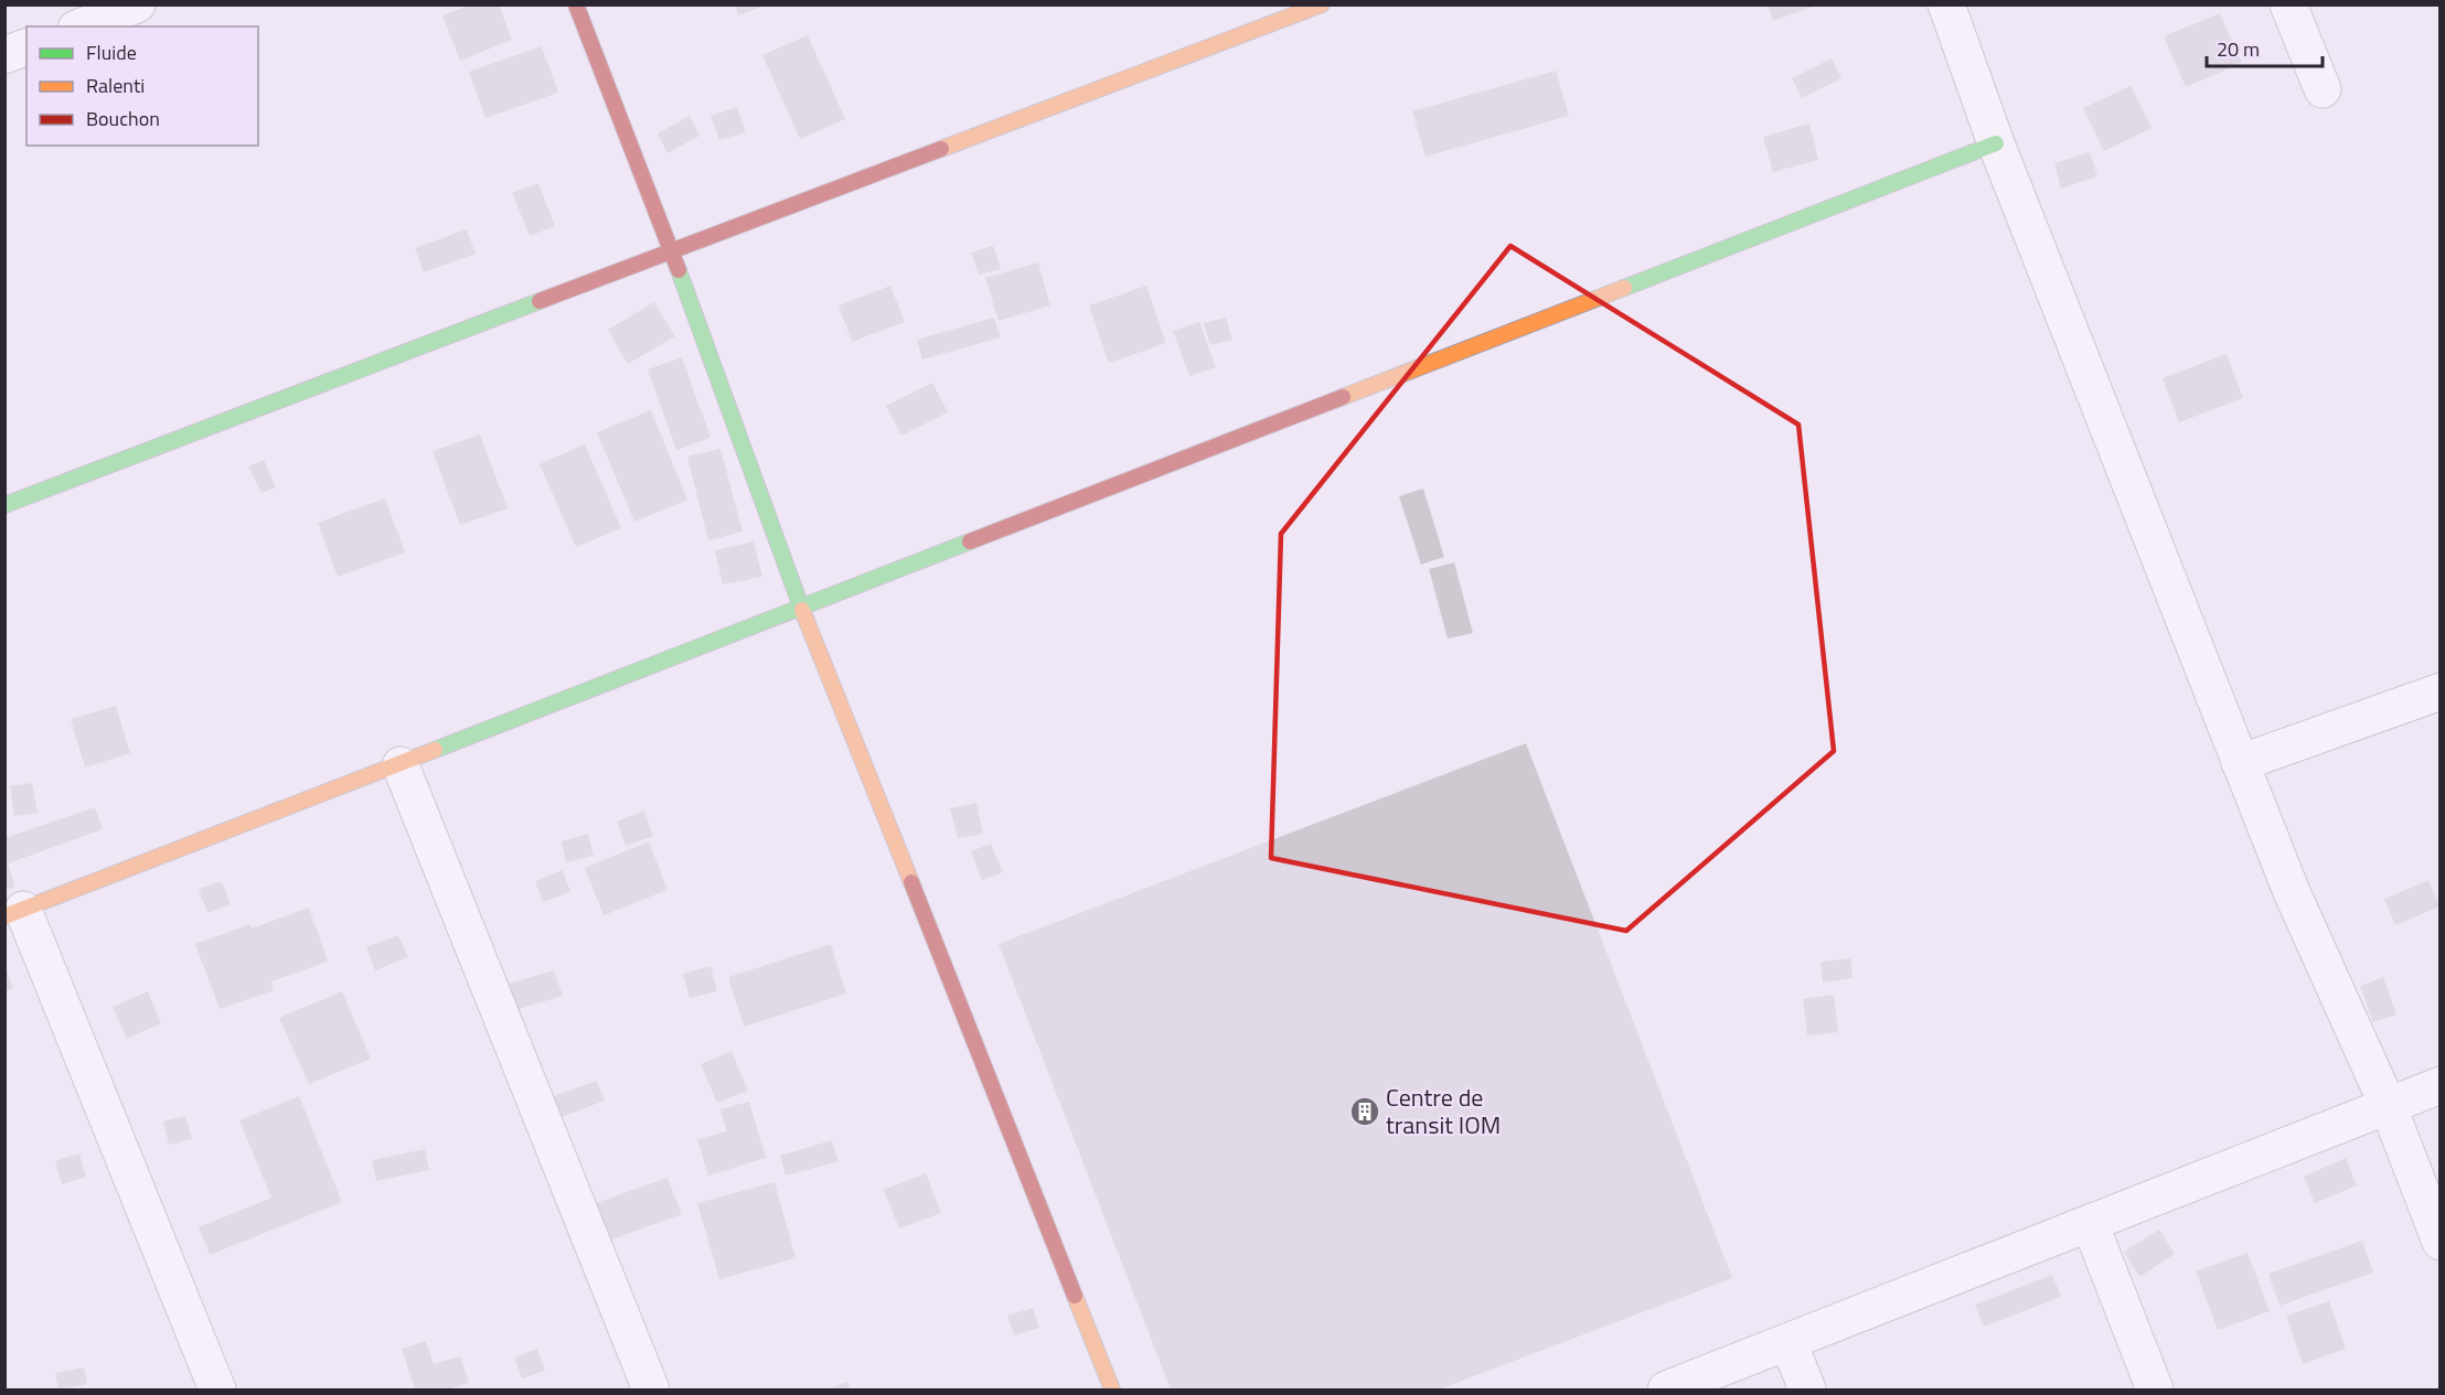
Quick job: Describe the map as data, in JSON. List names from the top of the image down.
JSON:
{
  "places": {
    "building": ["Centre de transit IOM"]
  },
  "legend": ["Fluide", "Ralenti", "Bouchon"],
  "scale_bar": "20 m"
}
